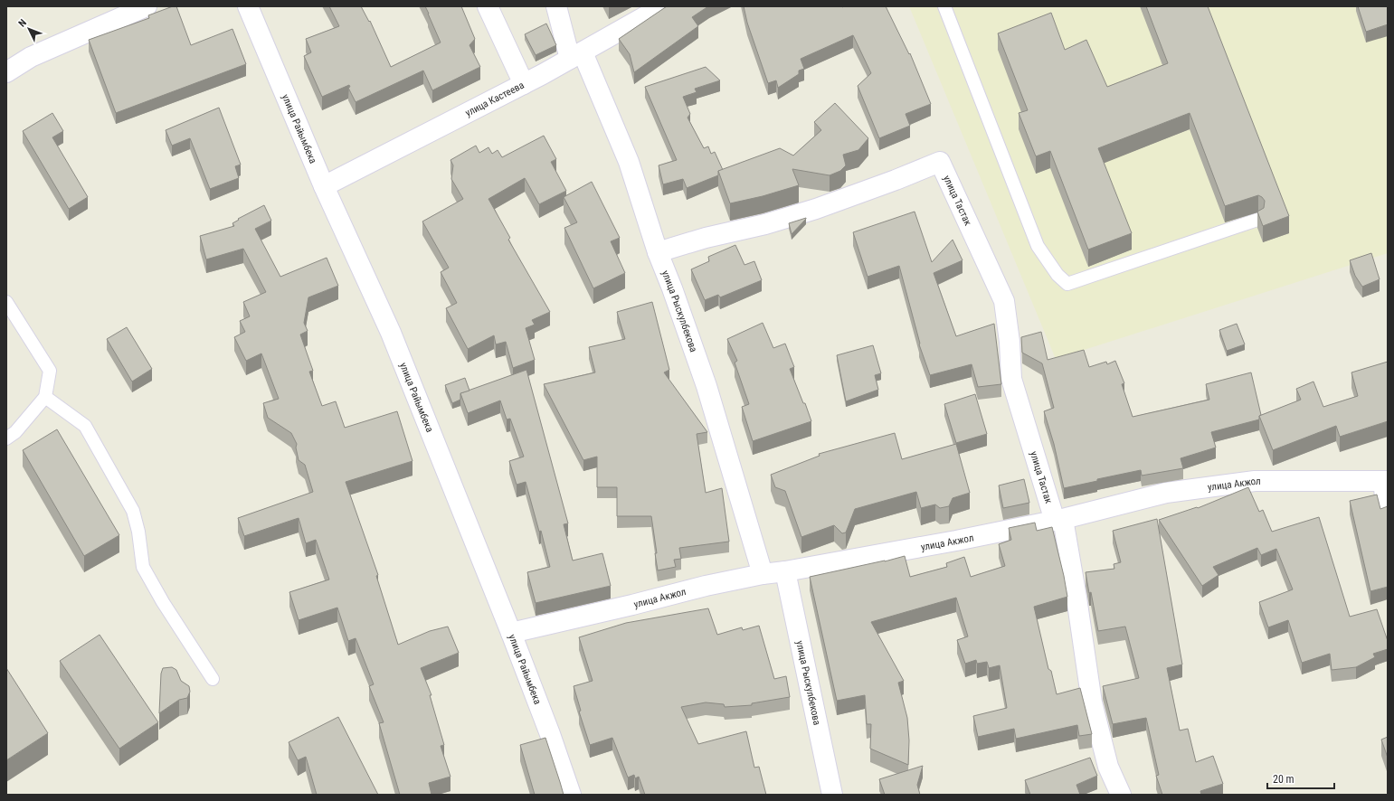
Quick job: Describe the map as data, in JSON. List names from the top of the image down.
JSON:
{
  "streets": {
    "street": [
      "улица Кастеева",
      "улица Райымбека",
      "улица Тастак",
      "улица Рыскулбекова",
      "улица Акжол"
    ]
  },
  "crossings": [
    ["улица Кастеева", "улица Райымбека"],
    ["улица Кастеева", "улица Рыскулбекова"],
    ["улица Райымбека", "улица Акжол"],
    ["улица Тастак", "улица Рыскулбекова"],
    ["улица Тастак", "улица Акжол"],
    ["улица Рыскулбекова", "улица Акжол"]
  ],
  "scale_bar": "20 m",
  "north": "top left"
}
